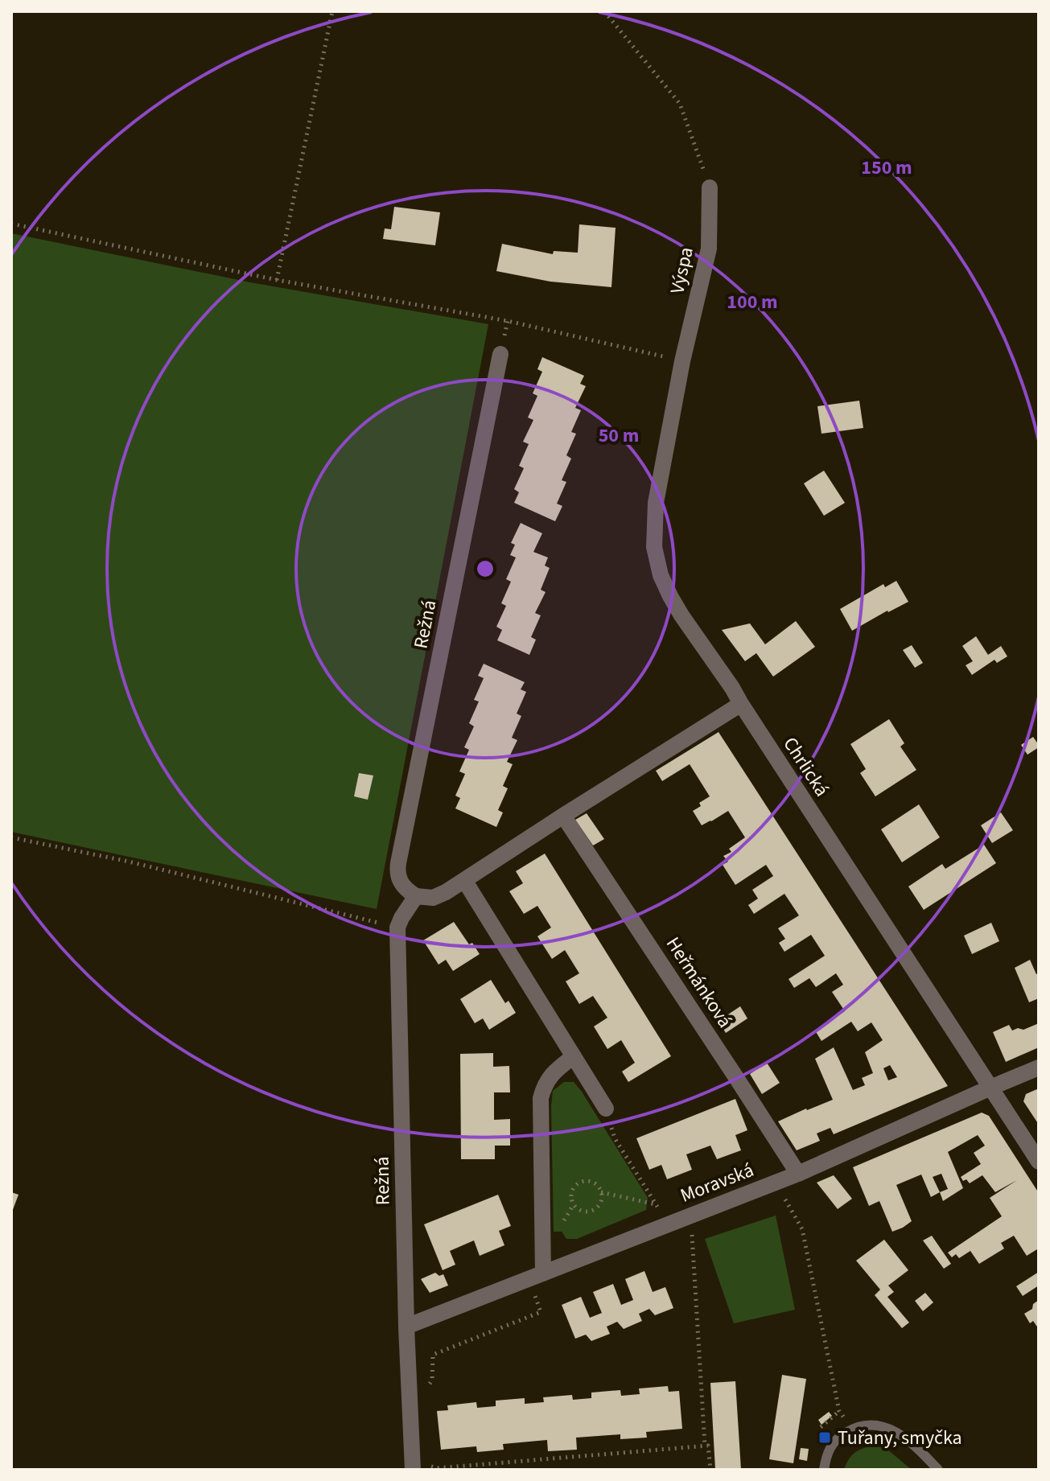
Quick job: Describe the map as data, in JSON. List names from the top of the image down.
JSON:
{
  "streets": {
    "street": [
      "Výspa",
      "Režná",
      "Chrlická",
      "Heřmánková",
      "Moravská"
    ]
  },
  "crossings": [
    ["Výspa", "Chrlická"],
    ["Režná", "Moravská"],
    ["Chrlická", "Moravská"],
    ["Heřmánková", "Moravská"]
  ],
  "places": {
    "transit": ["Tuřany, smyčka"]
  },
  "rings": ["150 m", "100 m", "50 m"]
}
